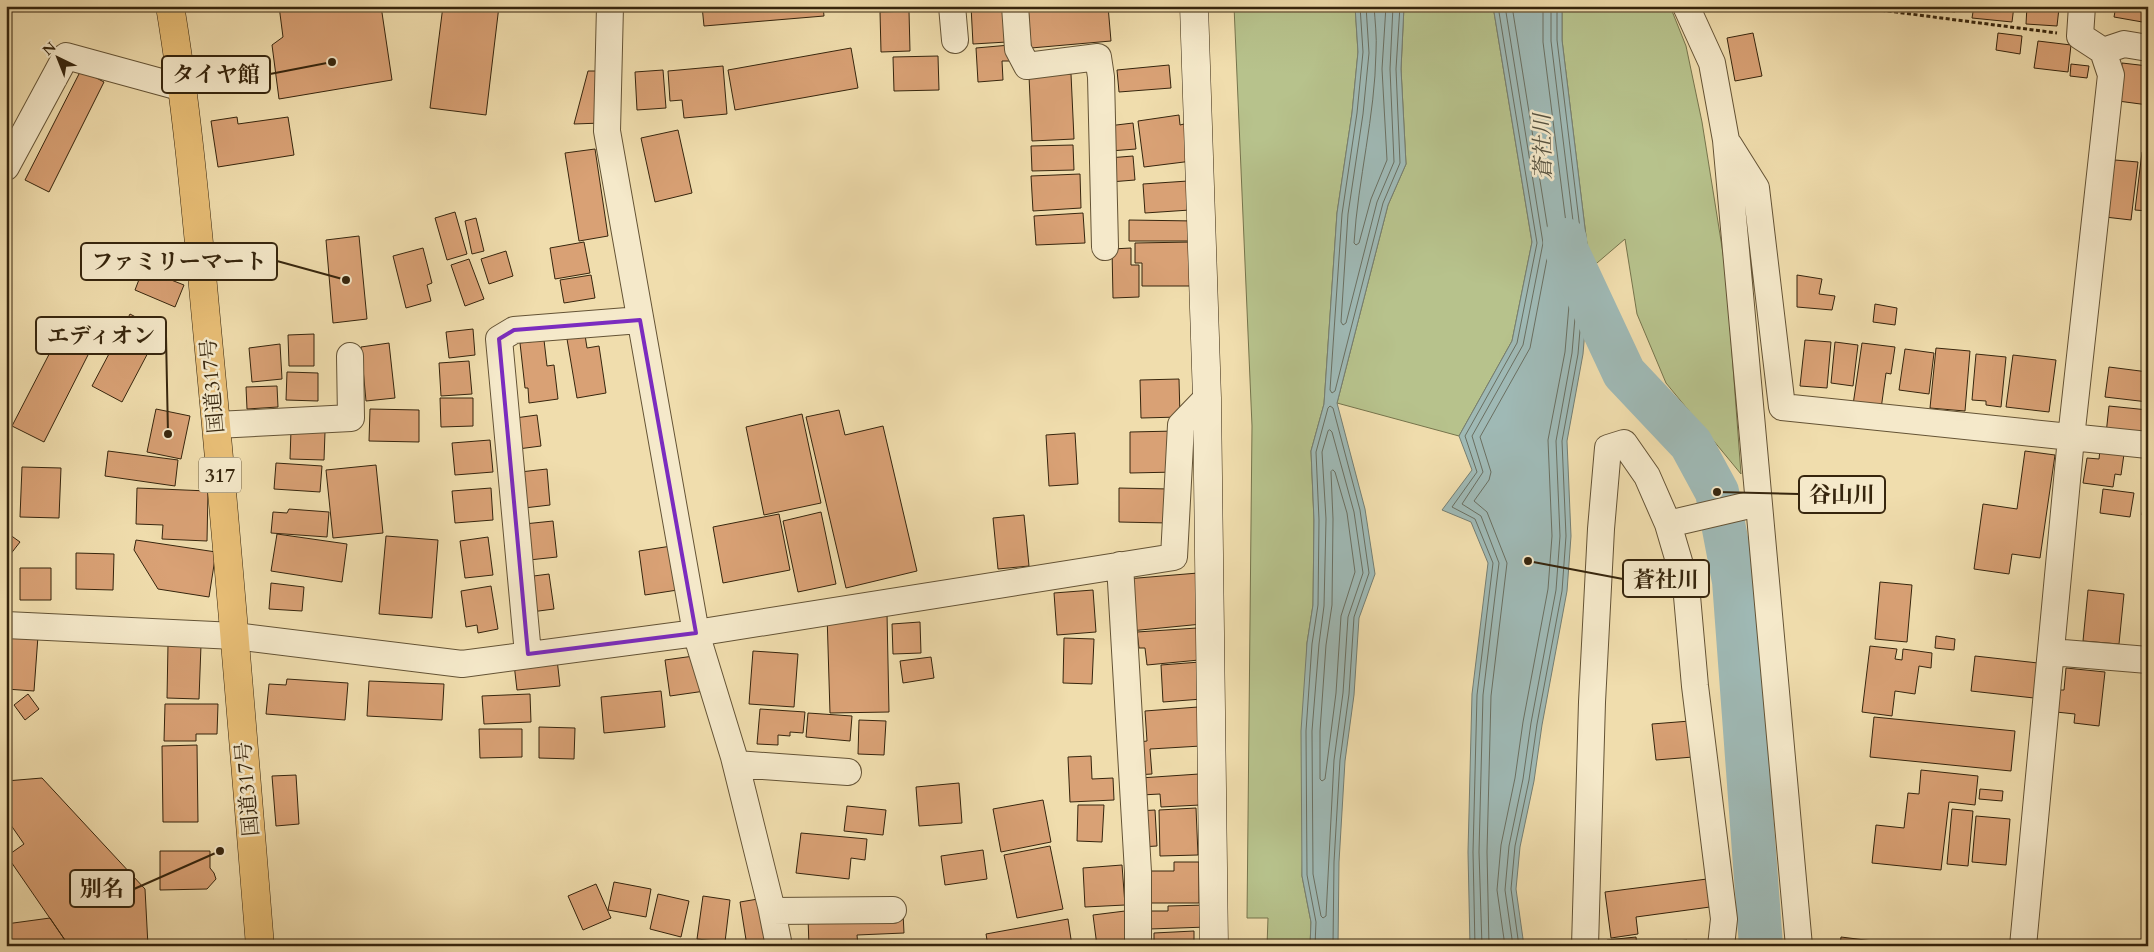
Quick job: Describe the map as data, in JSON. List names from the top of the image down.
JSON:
{
  "streets": {
    "highway": ["国道317号", "317"]
  },
  "water": ["蒼社川"],
  "places": [
    "タイヤ館",
    "ファミリーマート",
    "エディオン",
    "谷山川",
    "蒼社川",
    "別名"
  ],
  "north": "top left"
}
